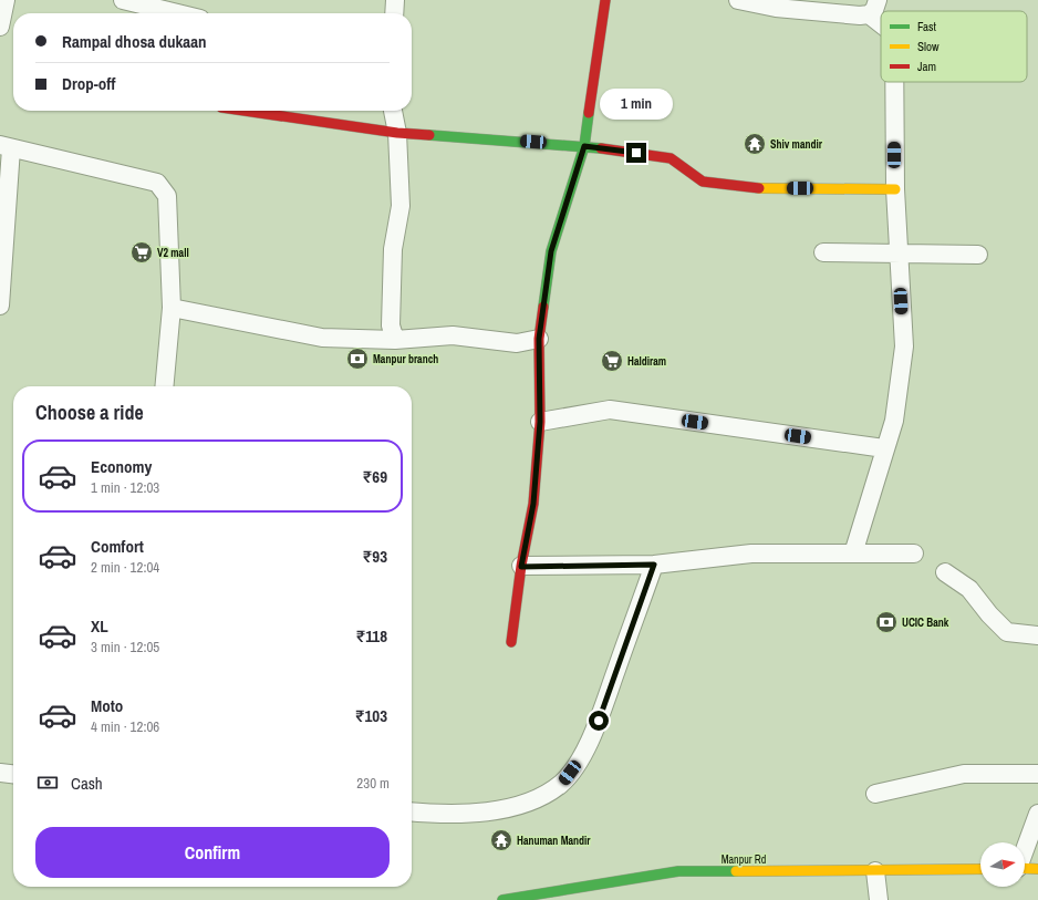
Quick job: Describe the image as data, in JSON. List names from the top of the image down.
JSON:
{
  "streets": {
    "street": ["Manpur Rd"]
  },
  "places": {
    "temple": ["Shiv mandir", "Hanuman Mandir"],
    "supermarket": ["V2 mall", "Haldiram"],
    "bank": ["Manpur branch", "UCIC Bank"]
  },
  "legend": ["Fast", "Slow", "Jam"],
  "north": "right",
  "page": {
    "banner": ["Rampal dhosa dukaan", "Drop-off"],
    "bubble": "1 min",
    "heading": "Choose a ride",
    "list": [
      {
        "name": "Economy",
        "note": "1 min · 12:03",
        "value": "₹69"
      },
      {
        "name": "Comfort",
        "note": "2 min · 12:04",
        "value": "₹93"
      },
      {
        "name": "XL",
        "note": "3 min · 12:05",
        "value": "₹118"
      },
      {
        "name": "Moto",
        "note": "4 min · 12:06",
        "value": "₹103"
      }
    ],
    "pay": ["Cash", "230 m"],
    "buttons": "Confirm"
  }
}
